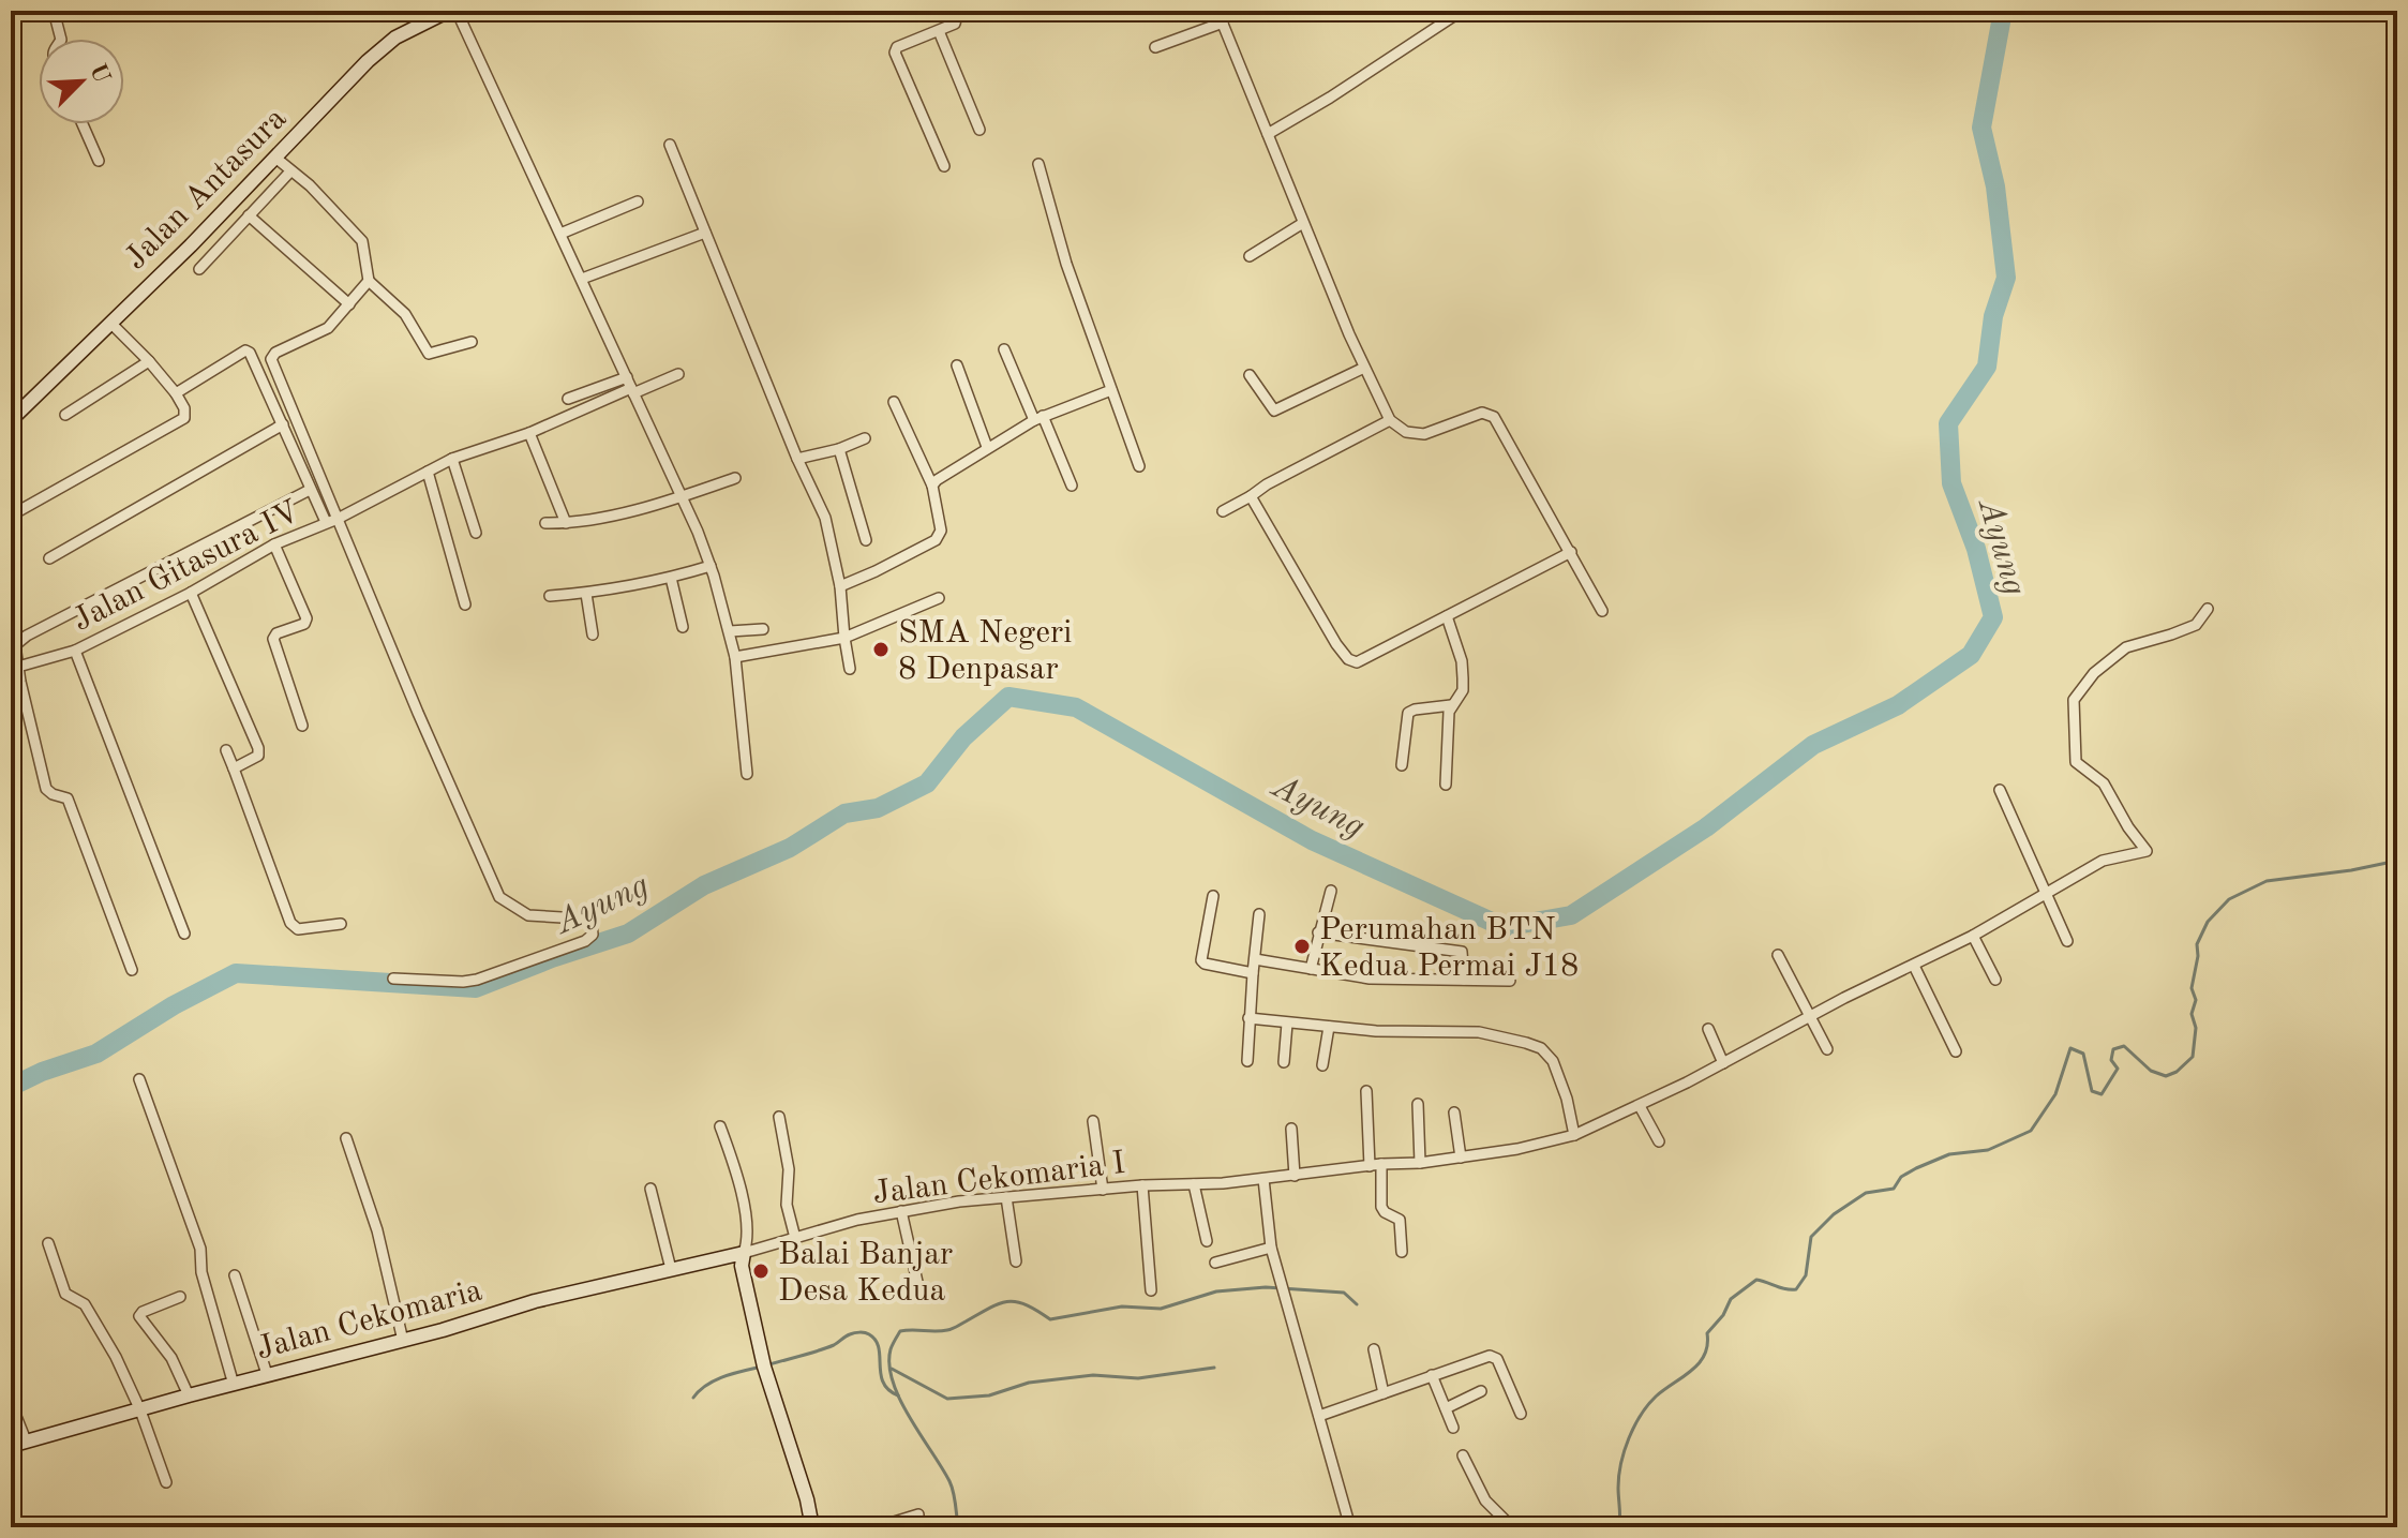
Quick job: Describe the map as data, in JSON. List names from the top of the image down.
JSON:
{
  "streets": {
    "street": [
      "Jalan Antasura",
      "Jalan Gitasura IV",
      "Jalan Cekomaria I",
      "Jalan Cekomaria"
    ]
  },
  "crossings": [
    ["Jalan Cekomaria I", "Jalan Cekomaria"]
  ],
  "water": ["Ayung"],
  "places": ["SMA Negeri 8 Denpasar", "Perumahan BTN Kedua Permai J18", "Balai Banjar Desa Kedua"],
  "north": "top right"
}
